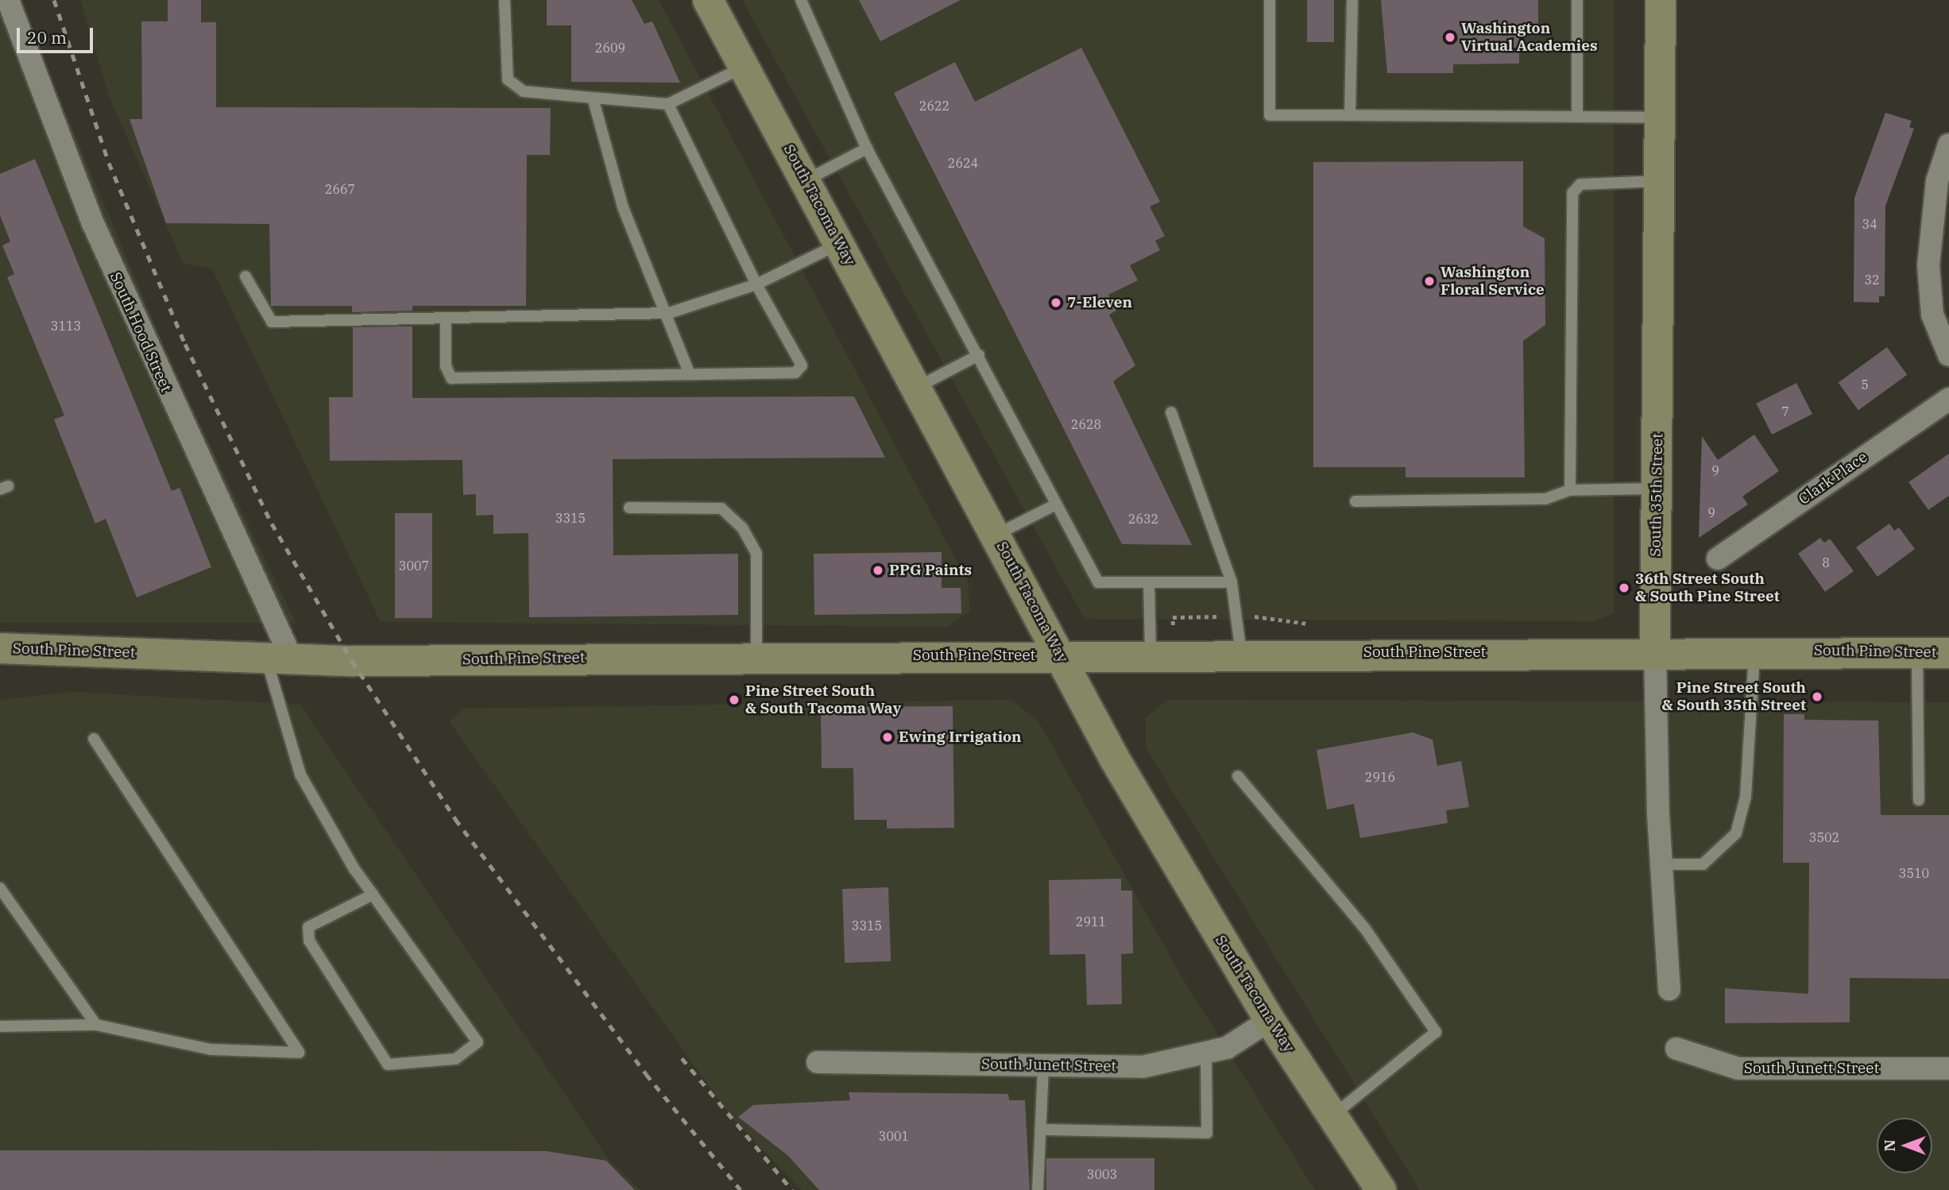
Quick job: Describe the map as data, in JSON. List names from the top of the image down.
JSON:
{
  "streets": {
    "main road": ["South Tacoma Way", "South 35th Street", "South Pine Street"],
    "street": ["South Hood Street", "Clark Place", "South Junett Street"]
  },
  "crossings": [
    ["South Tacoma Way", "South Pine Street"],
    ["South Tacoma Way", "South Junett Street"],
    ["South Hood Street", "South Pine Street"],
    ["South 35th Street", "South Pine Street"]
  ],
  "places": [
    "Washington Virtual Academies",
    "Washington Floral Service",
    "7-Eleven",
    "PPG Paints",
    "36th Street South & South Pine Street",
    "Pine Street South & South 35th Street",
    "Pine Street South & South Tacoma Way",
    "Ewing Irrigation"
  ],
  "house_numbers": [
    "2609",
    "2622",
    "2624",
    "2667",
    "34",
    "32",
    "3113",
    "5",
    "7",
    "2628",
    "9",
    "9",
    "3315",
    "2632",
    "8",
    "3007",
    "2916",
    "3502",
    "3510",
    "2911",
    "3315",
    "3001",
    "3003"
  ],
  "scale_bar": "20 m",
  "north": "left"
}
